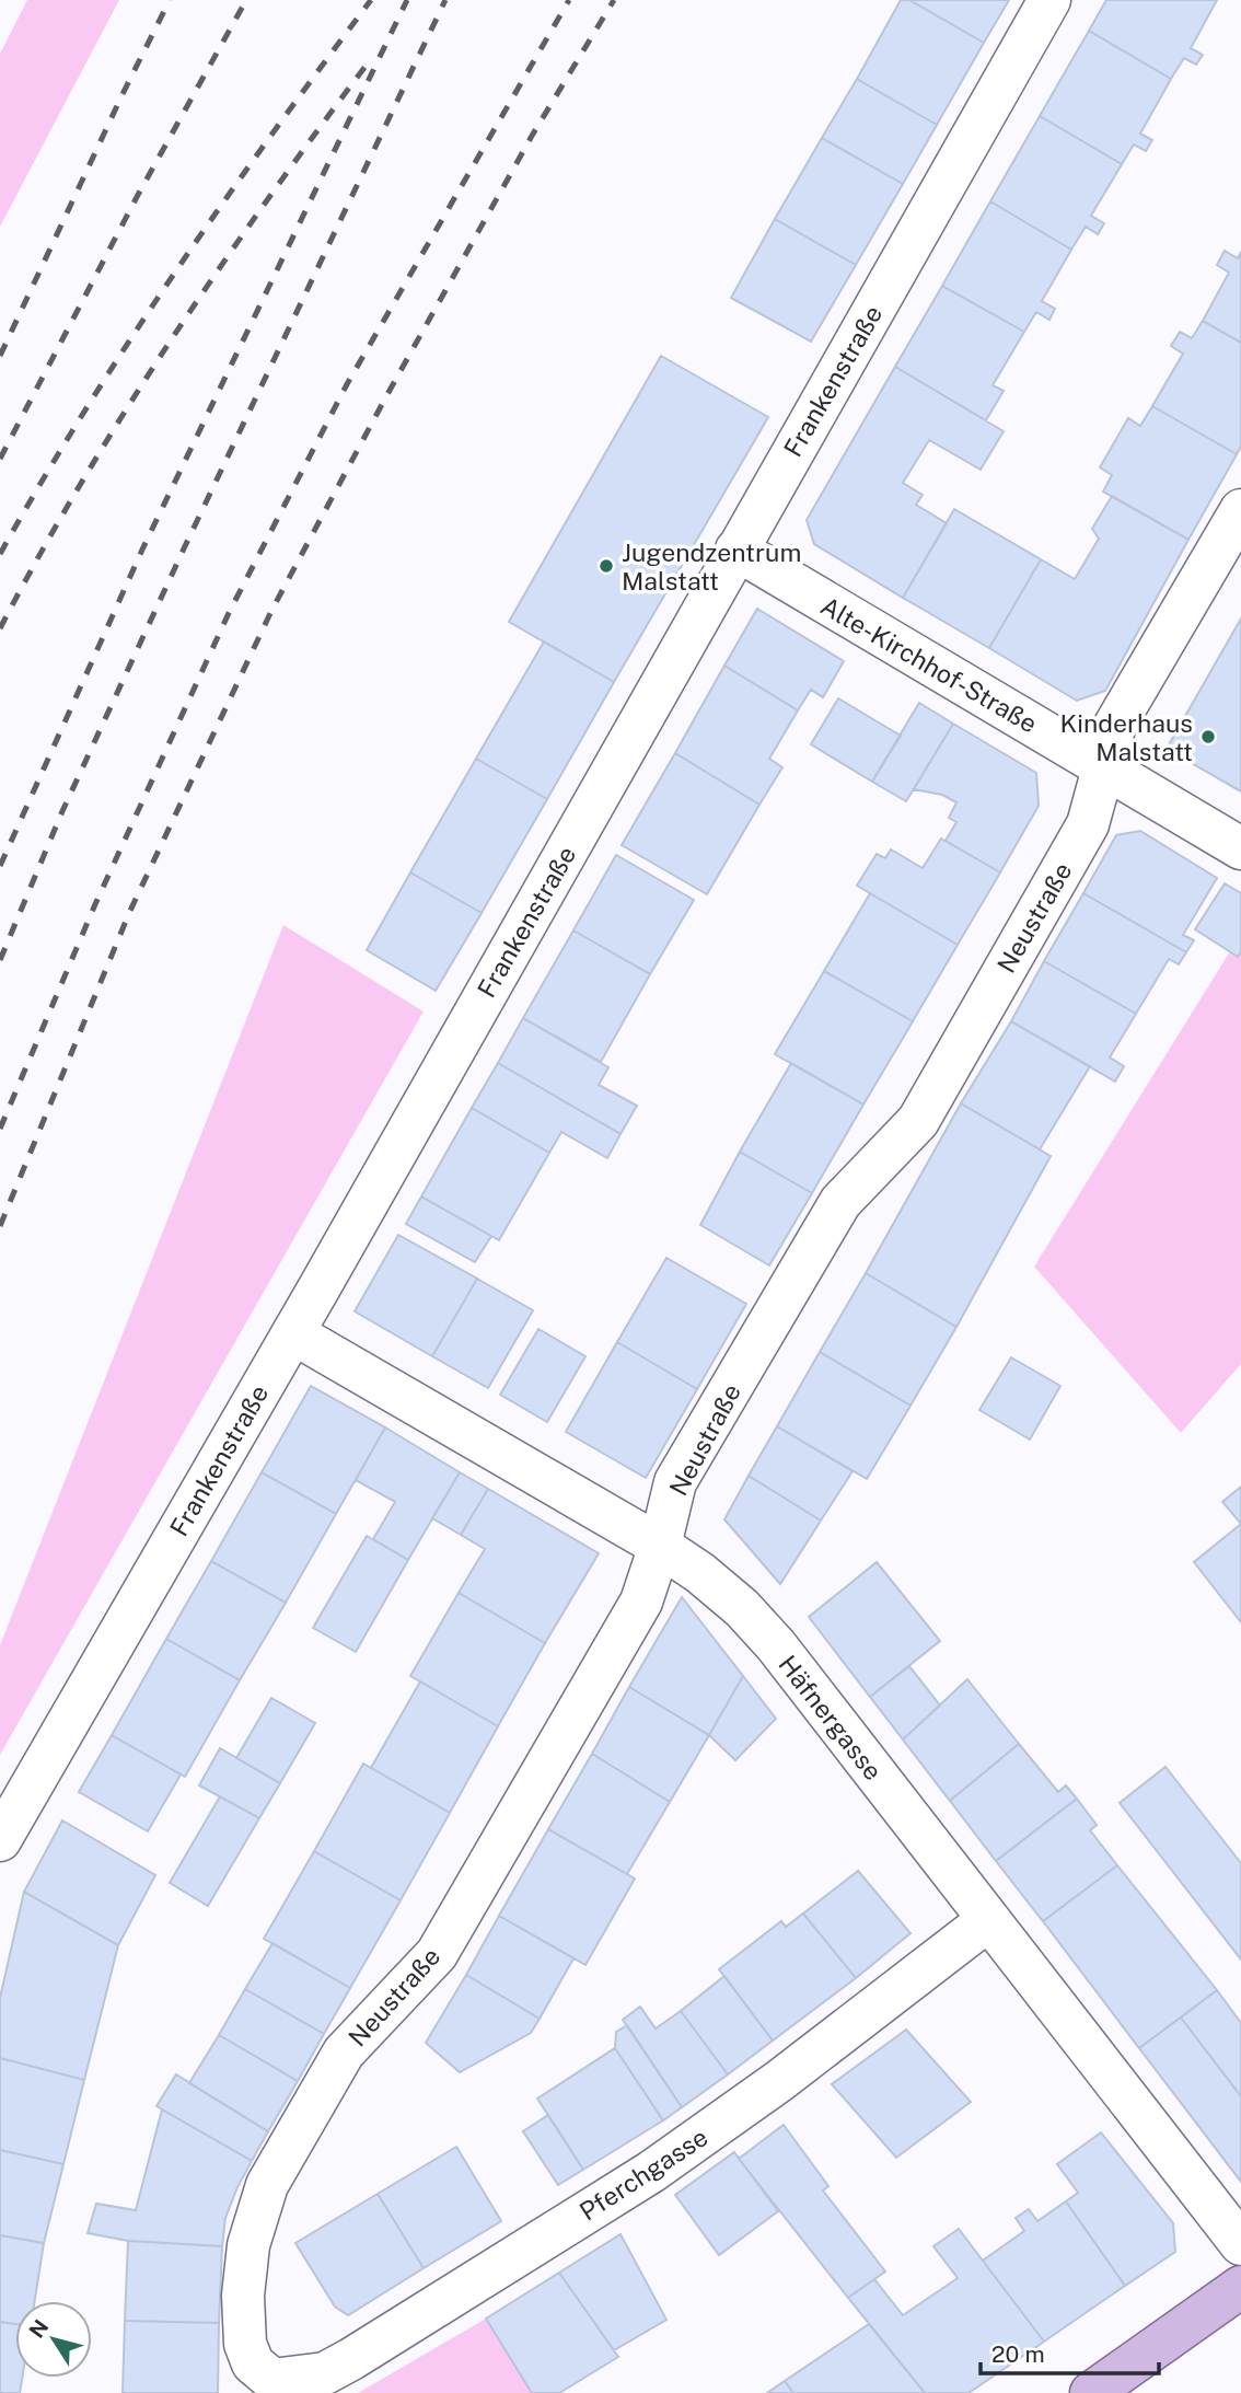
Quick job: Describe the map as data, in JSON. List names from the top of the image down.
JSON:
{
  "streets": {
    "street": [
      "Frankenstraße",
      "Alte-Kirchhof-Straße",
      "Neustraße",
      "Häfnergasse",
      "Pferchgasse"
    ]
  },
  "crossings": [
    ["Frankenstraße", "Alte-Kirchhof-Straße"],
    ["Frankenstraße", "Häfnergasse"],
    ["Alte-Kirchhof-Straße", "Neustraße"],
    ["Neustraße", "Häfnergasse"],
    ["Neustraße", "Pferchgasse"],
    ["Häfnergasse", "Pferchgasse"]
  ],
  "places": ["Jugendzentrum Malstatt", "Kinderhaus Malstatt"],
  "scale_bar": "20 m",
  "north": "top left"
}
